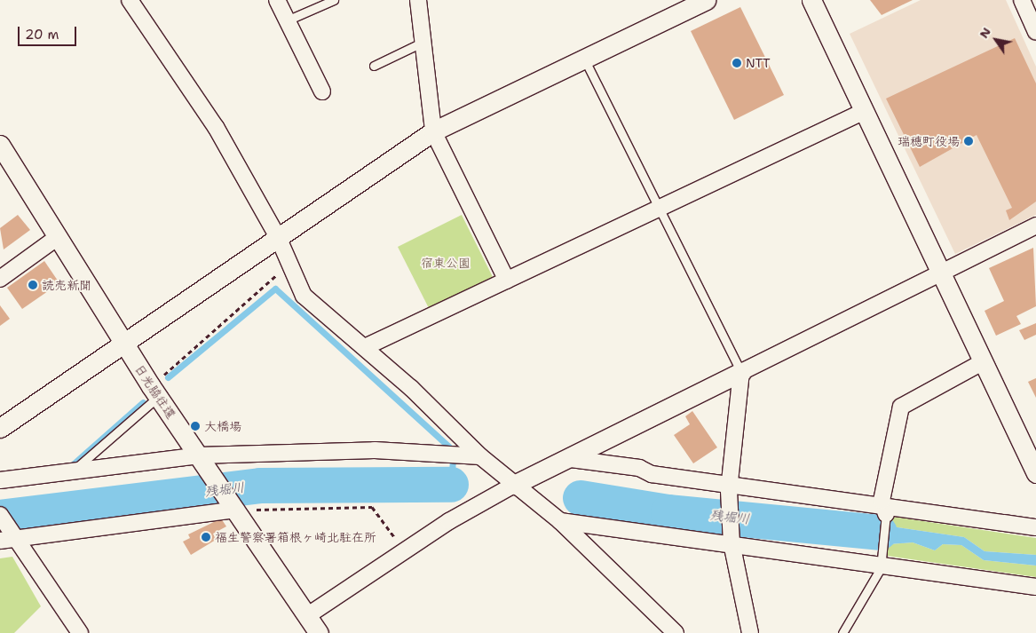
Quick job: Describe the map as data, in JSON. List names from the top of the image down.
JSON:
{
  "streets": {
    "street": ["日光脇往還"]
  },
  "water": ["残堀川"],
  "parks": ["宿東公園"],
  "places": [
    "NTT",
    "瑞穂町役場",
    "読売新聞",
    "大橋場",
    "福生警察署箱根ヶ崎北駐在所"
  ],
  "scale_bar": "20 m",
  "north": "top left"
}
